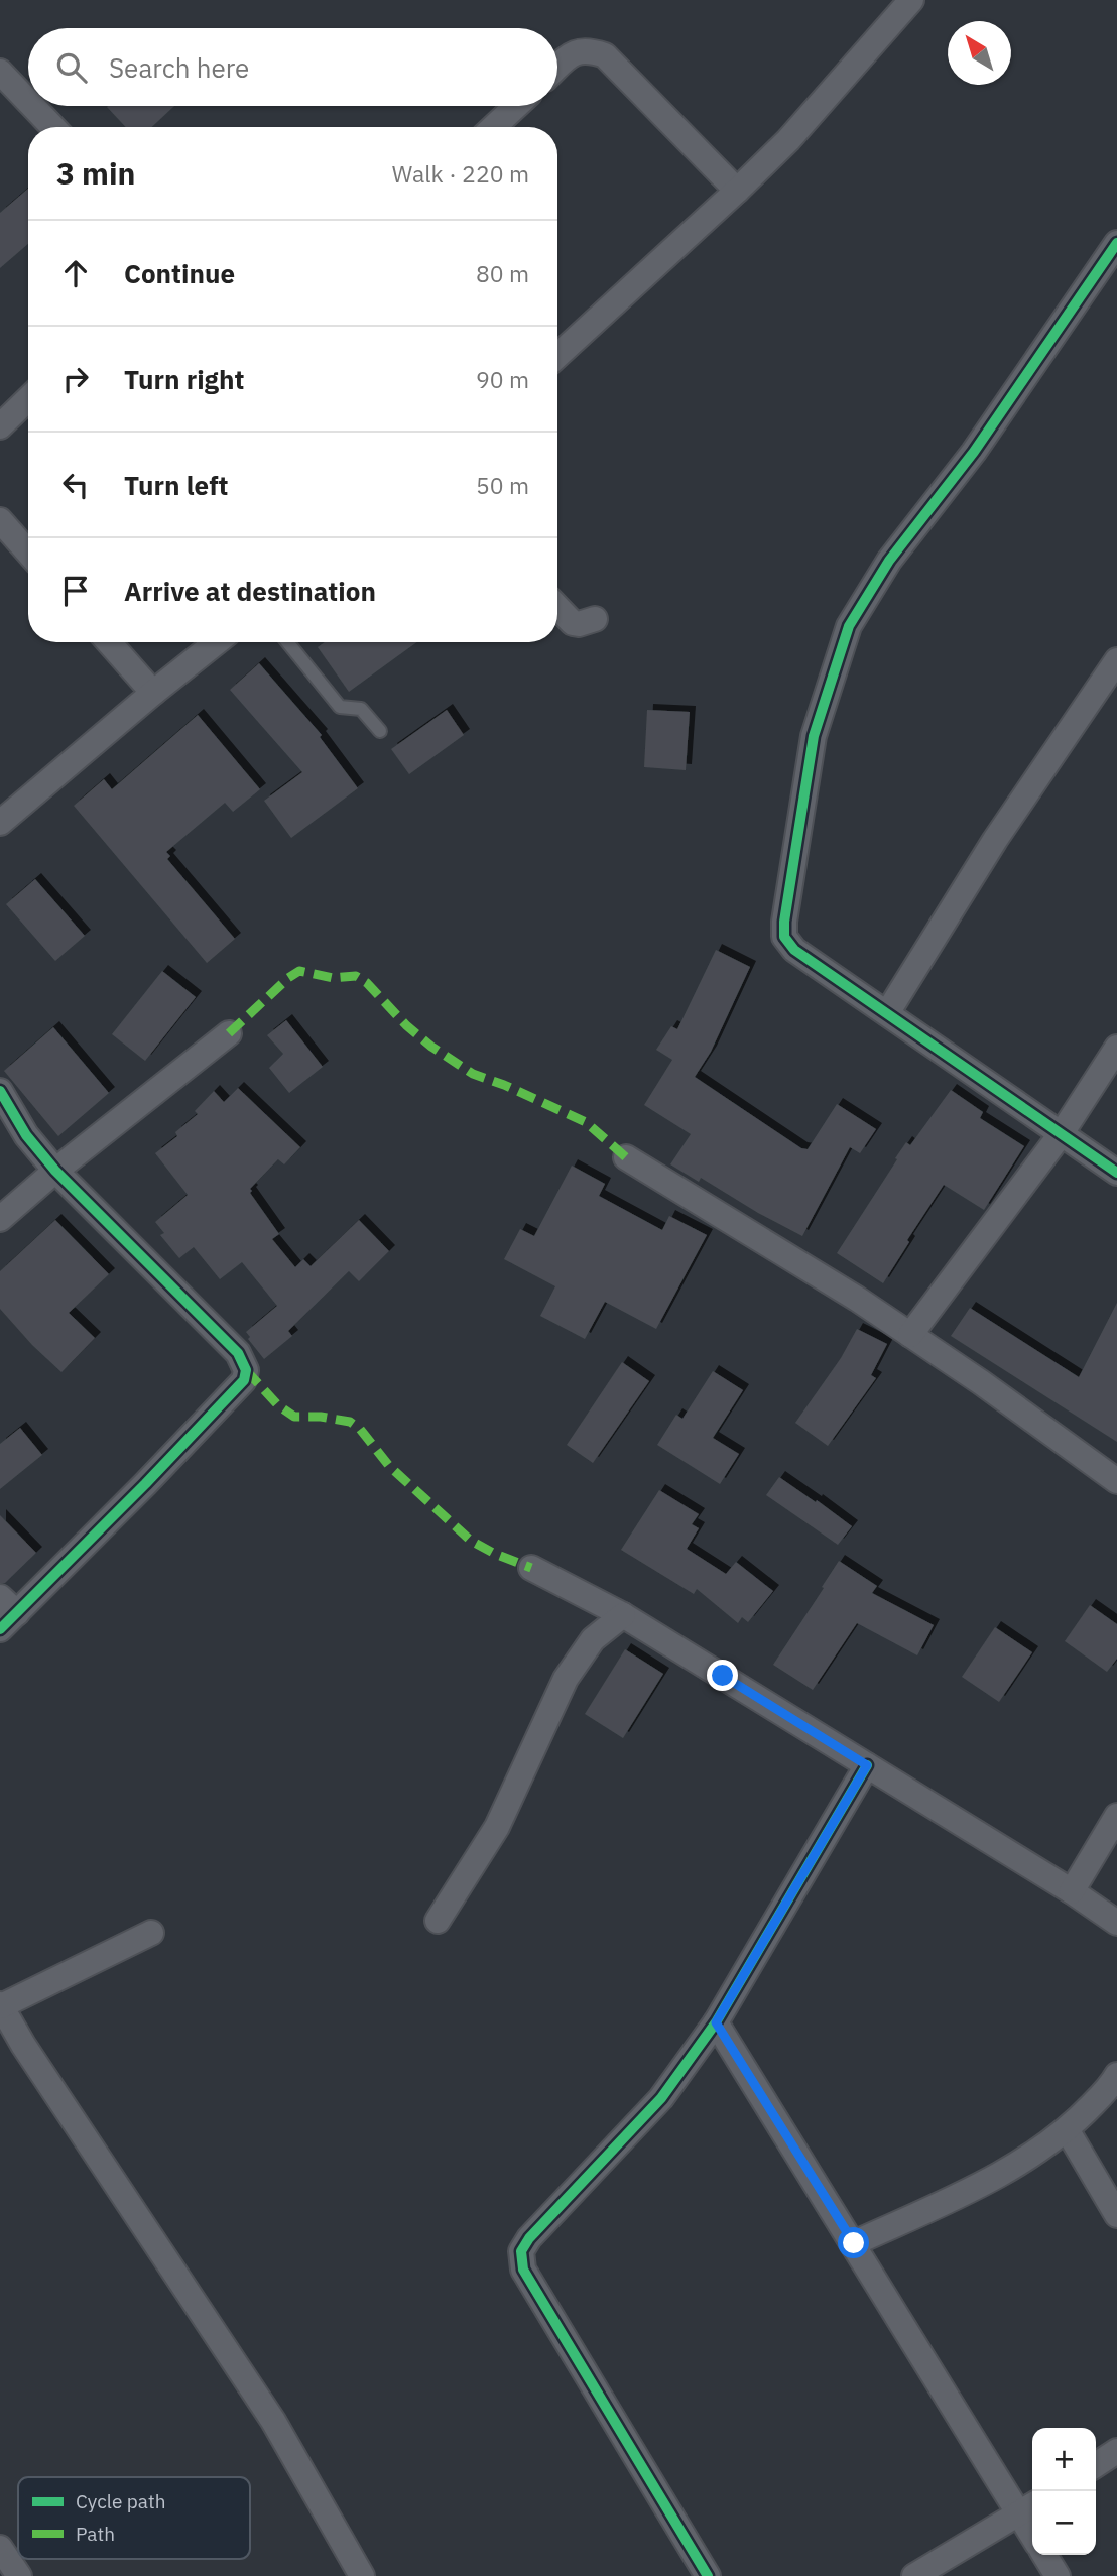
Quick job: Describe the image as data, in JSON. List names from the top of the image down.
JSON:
{
  "legend": ["Cycle path", "Path"],
  "north": "top left",
  "page": {
    "search": "Search here",
    "heading": ["3 min", "Walk · 220 m"],
    "list": [
      ["Continue", "80 m"],
      ["Turn right", "90 m"],
      ["Turn left", "50 m"],
      "Arrive at destination"
    ],
    "map_buttons": ["+", "−"]
  }
}
